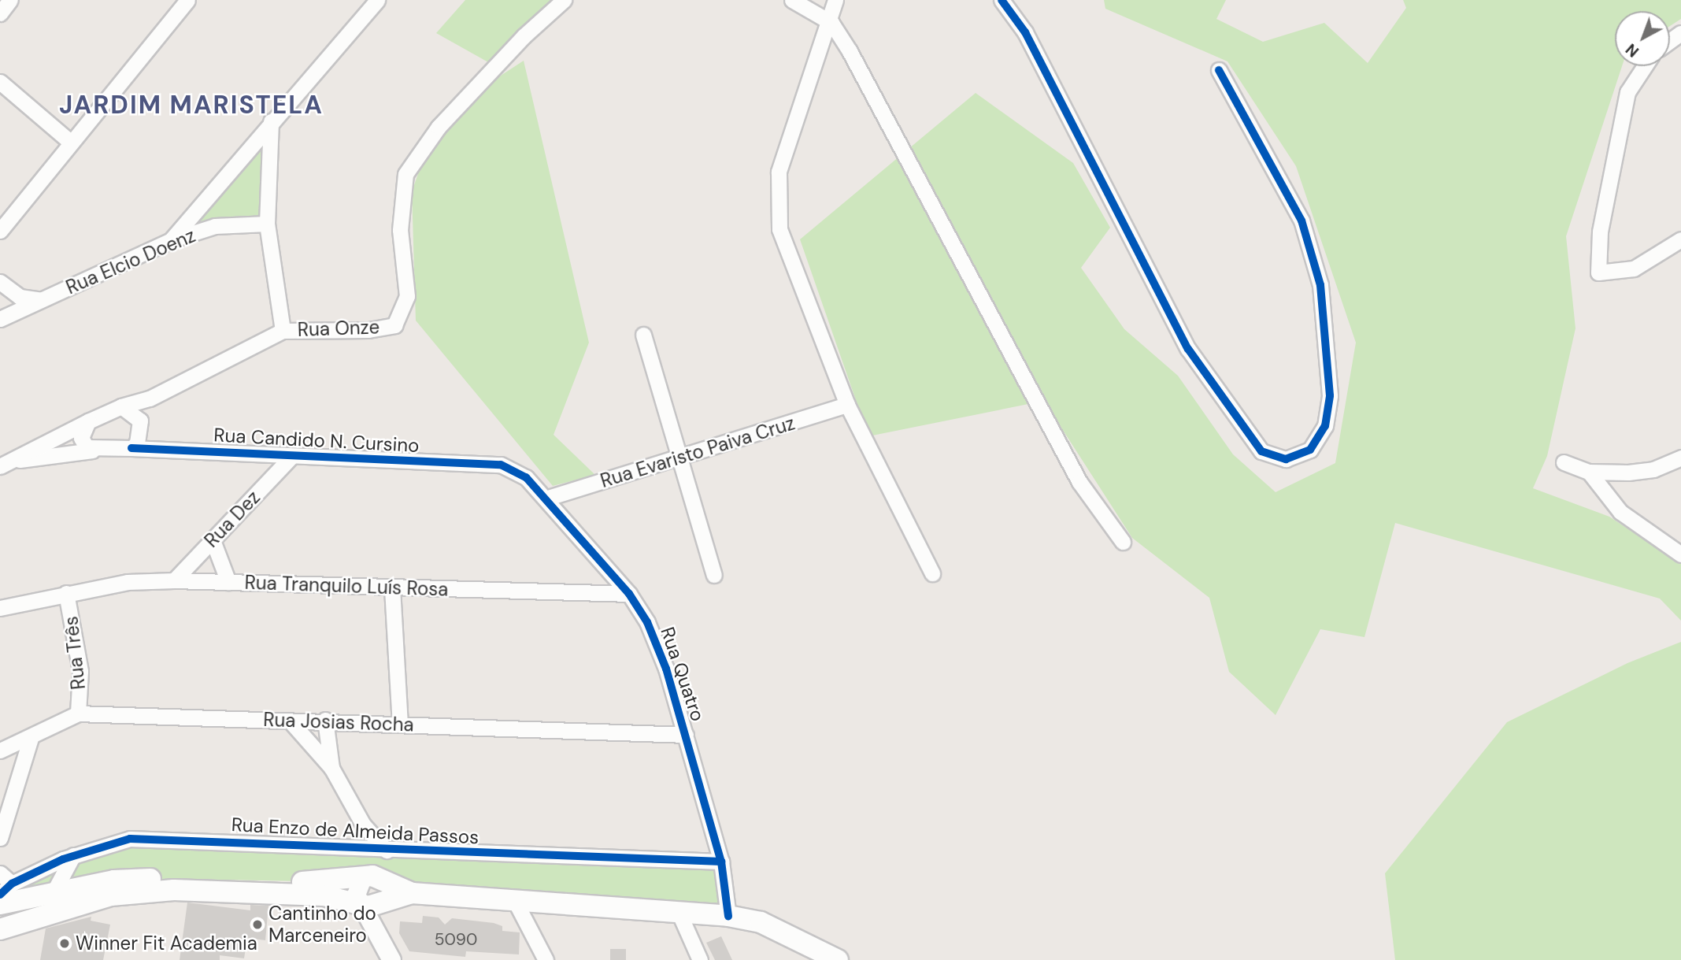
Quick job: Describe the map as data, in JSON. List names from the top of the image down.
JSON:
{
  "streets": {
    "street": [
      "Rua Elcio Doenz",
      "Rua Onze",
      "Rua Candido N. Cursino",
      "Rua Evaristo Paiva Cruz",
      "Rua Dez",
      "Rua Tranquilo Luís Rosa",
      "Rua Três",
      "Rua Quatro",
      "Rua Josias Rocha",
      "Rua Enzo de Almeida Passos"
    ]
  },
  "crossings": [
    ["Rua Candido N. Cursino", "Rua Dez"],
    ["Rua Candido N. Cursino", "Rua Quatro"],
    ["Rua Evaristo Paiva Cruz", "Rua Quatro"],
    ["Rua Dez", "Rua Tranquilo Luís Rosa"],
    ["Rua Tranquilo Luís Rosa", "Rua Três"],
    ["Rua Tranquilo Luís Rosa", "Rua Quatro"],
    ["Rua Três", "Rua Josias Rocha"],
    ["Rua Quatro", "Rua Josias Rocha"],
    ["Rua Quatro", "Rua Enzo de Almeida Passos"]
  ],
  "districts": ["JARDIM MARISTELA"],
  "places": ["Cantinho do Marceneiro", "Winner Fit Academia"],
  "house_numbers": ["5090"],
  "north": "bottom left"
}
